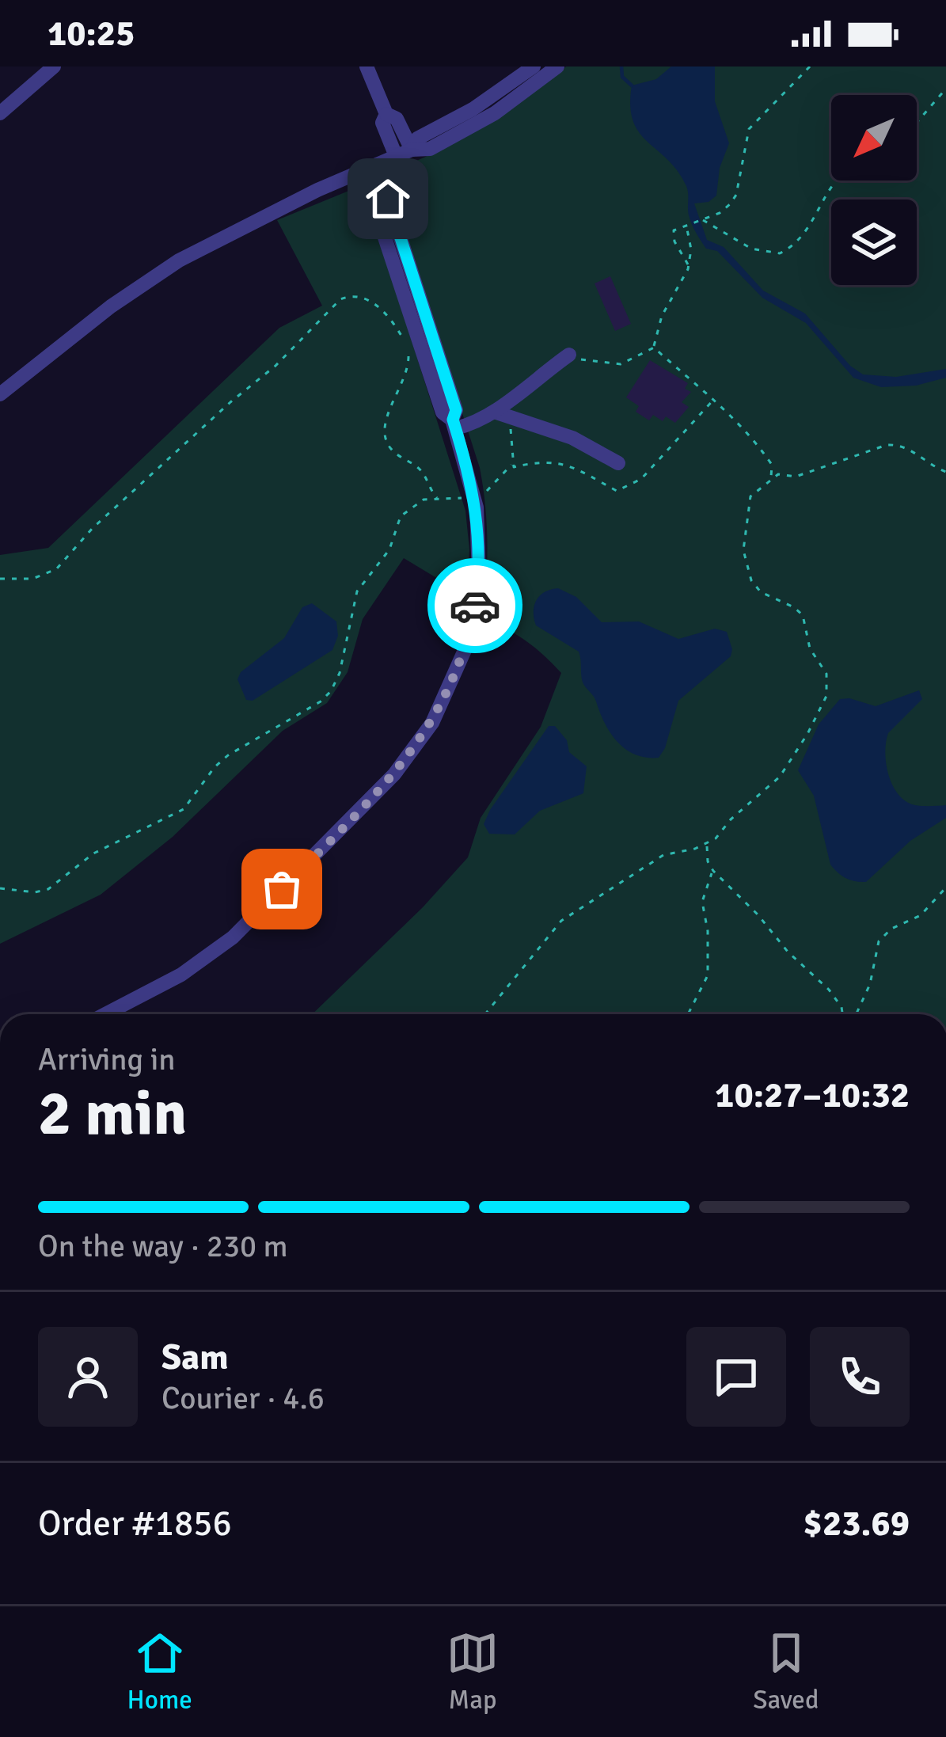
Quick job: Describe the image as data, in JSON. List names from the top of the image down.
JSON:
{
  "north": "bottom left",
  "page": {
    "status": "10:25",
    "heading": ["2 min", "Arriving in", "10:27–10:32"],
    "panel": [
      "Sam",
      "Courier · 4.6",
      "Order #1856",
      "$23.69"
    ],
    "bar": "On the way · 230 m",
    "tabs": ["Home", "Map", "Saved"]
  }
}
